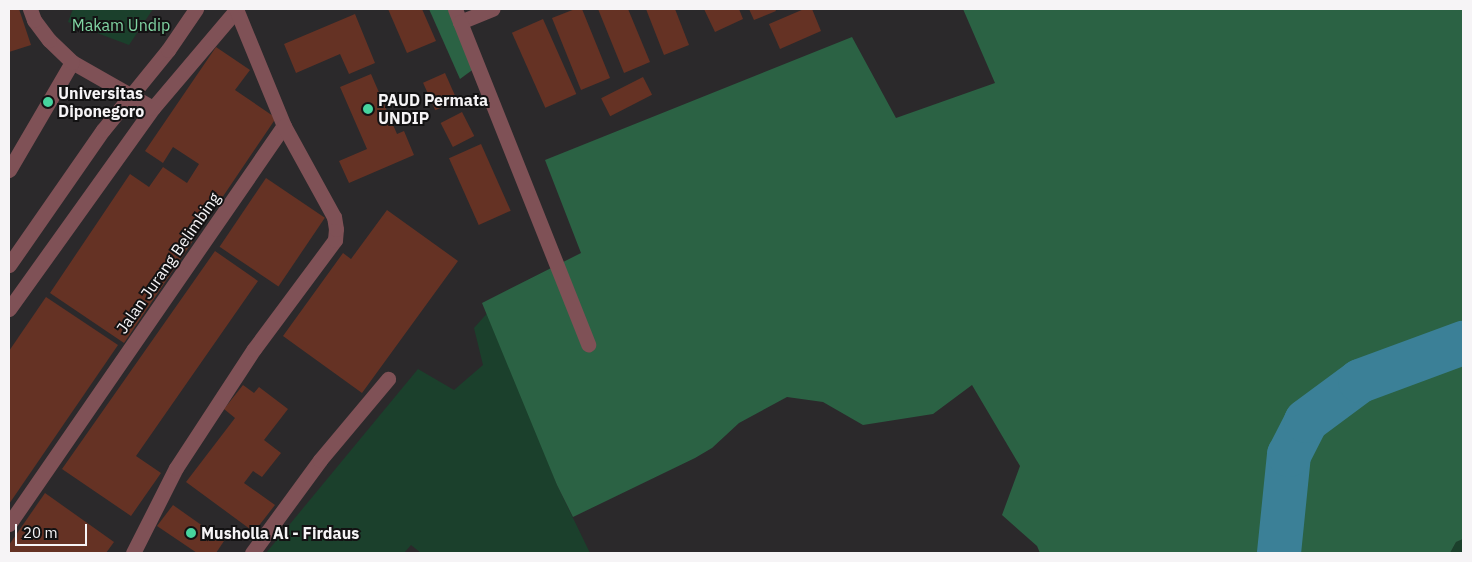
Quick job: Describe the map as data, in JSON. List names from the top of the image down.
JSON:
{
  "streets": {
    "street": ["Jalan Jurang Belimbing"]
  },
  "parks": ["Makam Undip"],
  "places": ["Universitas Diponegoro", "PAUD Permata UNDIP", "Musholla Al - Firdaus"],
  "scale_bar": "20 m"
}
